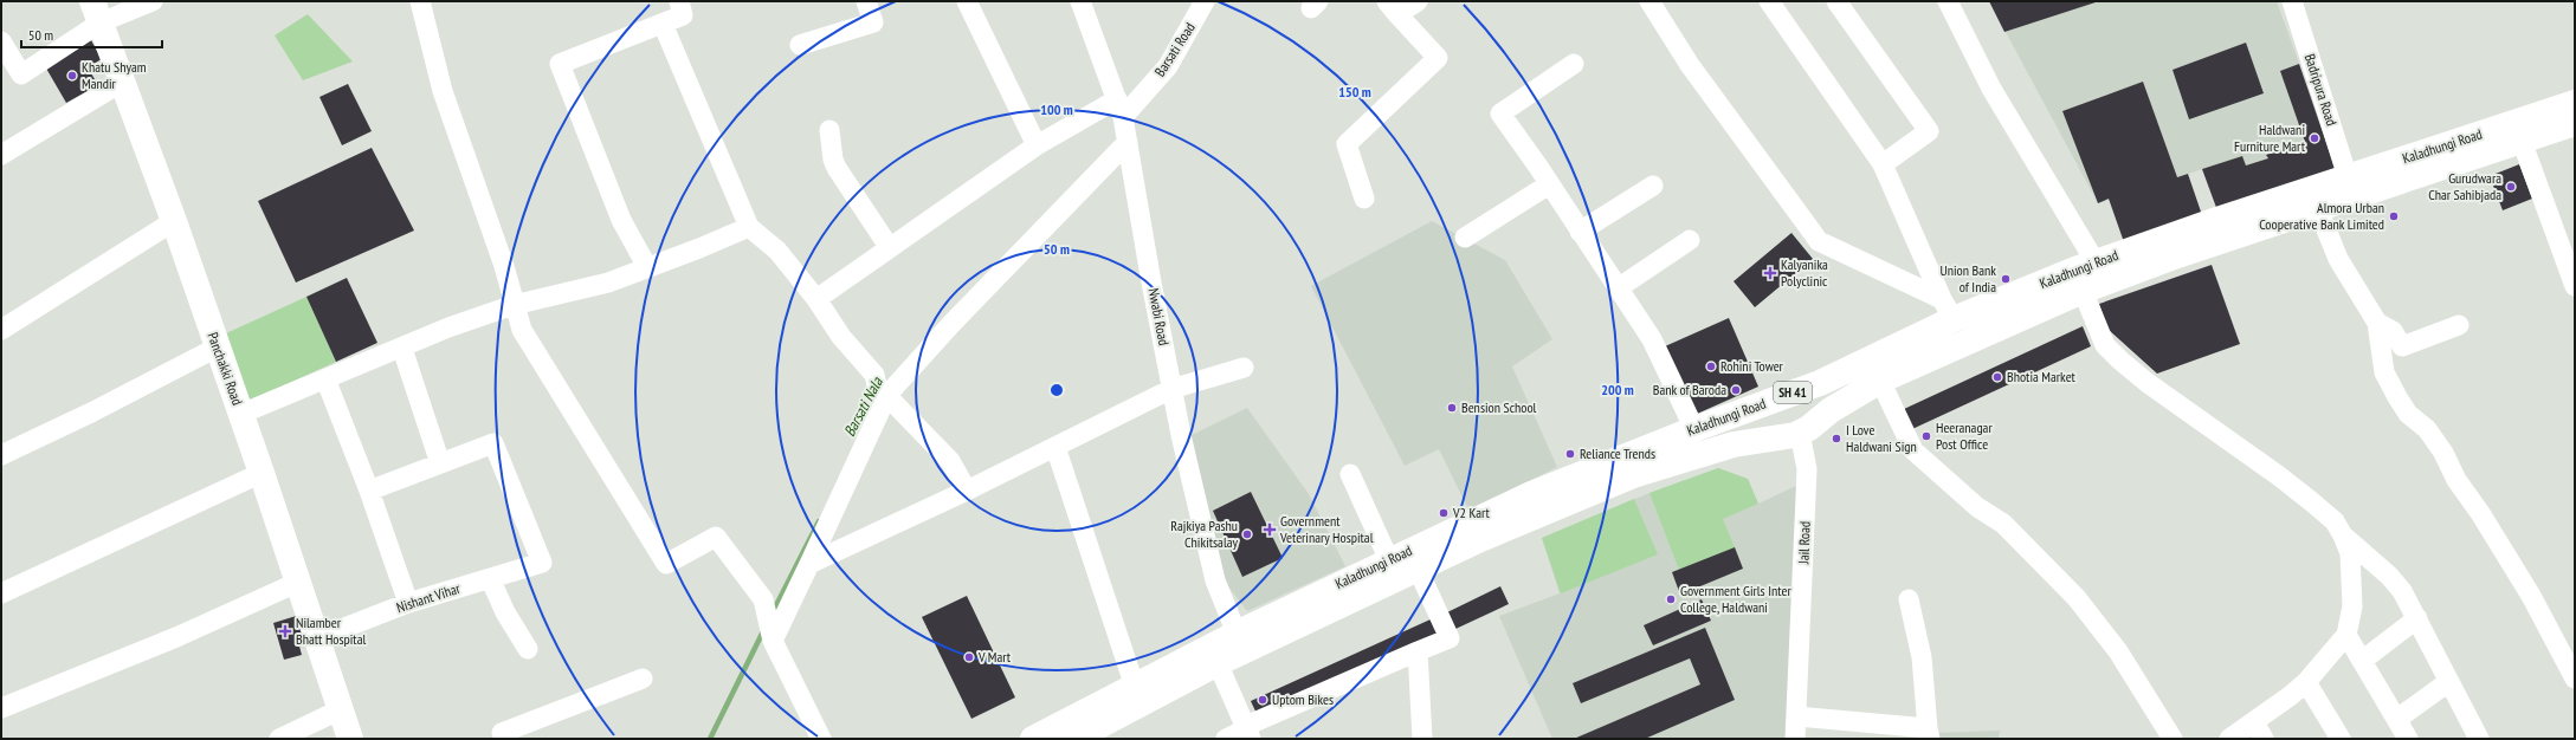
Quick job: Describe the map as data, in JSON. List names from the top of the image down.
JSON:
{
  "streets": {
    "main road": ["Kaladhungi Road", "Panchakki Road", "SH 41"],
    "street": [
      "Barsati Road",
      "Badripura Road",
      "Nwabi Road",
      "Jail Road",
      "Nishant Vihar"
    ]
  },
  "crossings": [
    ["Barsati Road", "Nwabi Road"],
    ["Badripura Road", "Kaladhungi Road"],
    ["Kaladhungi Road", "Nwabi Road"],
    ["Kaladhungi Road", "Jail Road"],
    ["Panchakki Road", "Nishant Vihar"]
  ],
  "water": ["Barsati Nala"],
  "places": {
    "other": [
      "Khatu Shyam Mandir",
      "Haldwani Furniture Mart",
      "Gurudwara Char Sahibjada",
      "Almora Urban Cooperative Bank Limited",
      "Union Bank of India",
      "Rohini Tower",
      "Bhotia Market",
      "Bank of Baroda",
      "Bension School",
      "Heeranagar Post Office",
      "I Love Haldwani Sign",
      "Reliance Trends",
      "V2 Kart",
      "Rajkiya Pashu Chikitsalay",
      "Government Girls Inter College, Haldwani",
      "V Mart",
      "Uptom Bikes"
    ],
    "health": ["Kalyanika Polyclinic", "Government Veterinary Hospital", "Nilamber Bhatt Hospital"]
  },
  "scale_bar": "50 m",
  "rings": [
    "150 m",
    "100 m",
    "50 m",
    "200 m"
  ]
}
